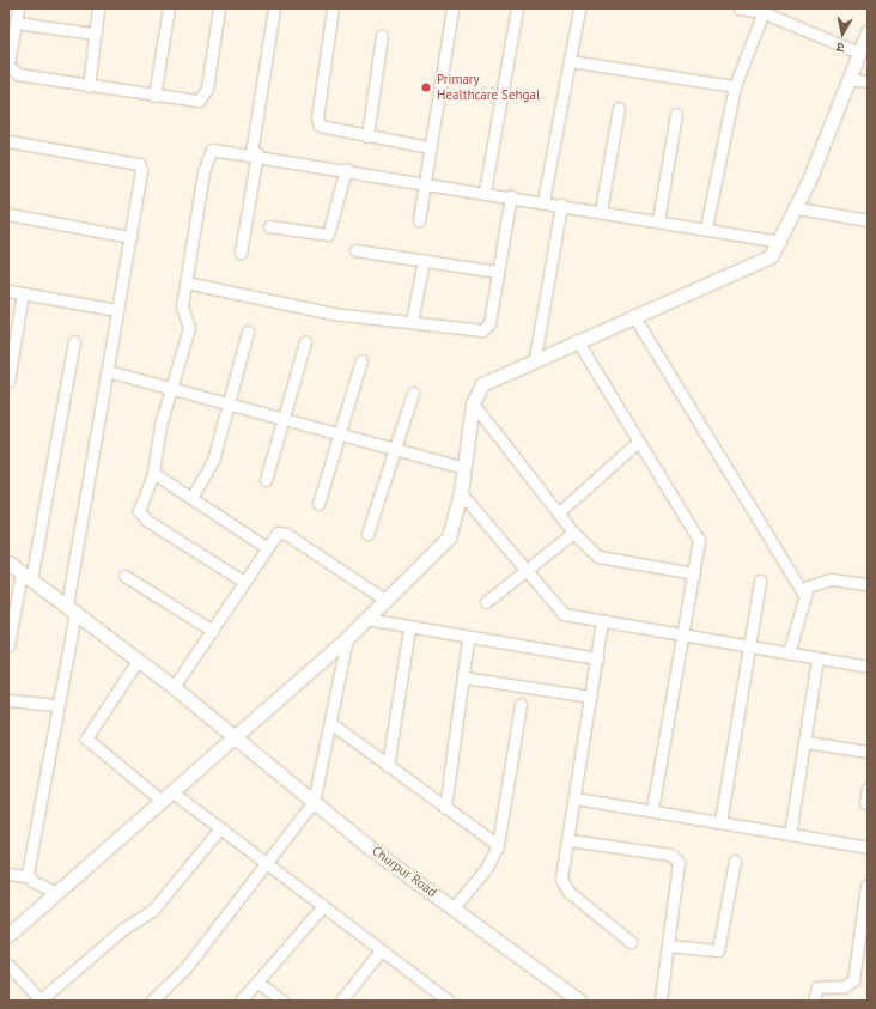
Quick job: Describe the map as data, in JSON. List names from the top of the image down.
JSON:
{
  "streets": {
    "street": ["Churpur Road"]
  },
  "places": ["Primary Healthcare Sehgal"],
  "north": "bottom"
}
